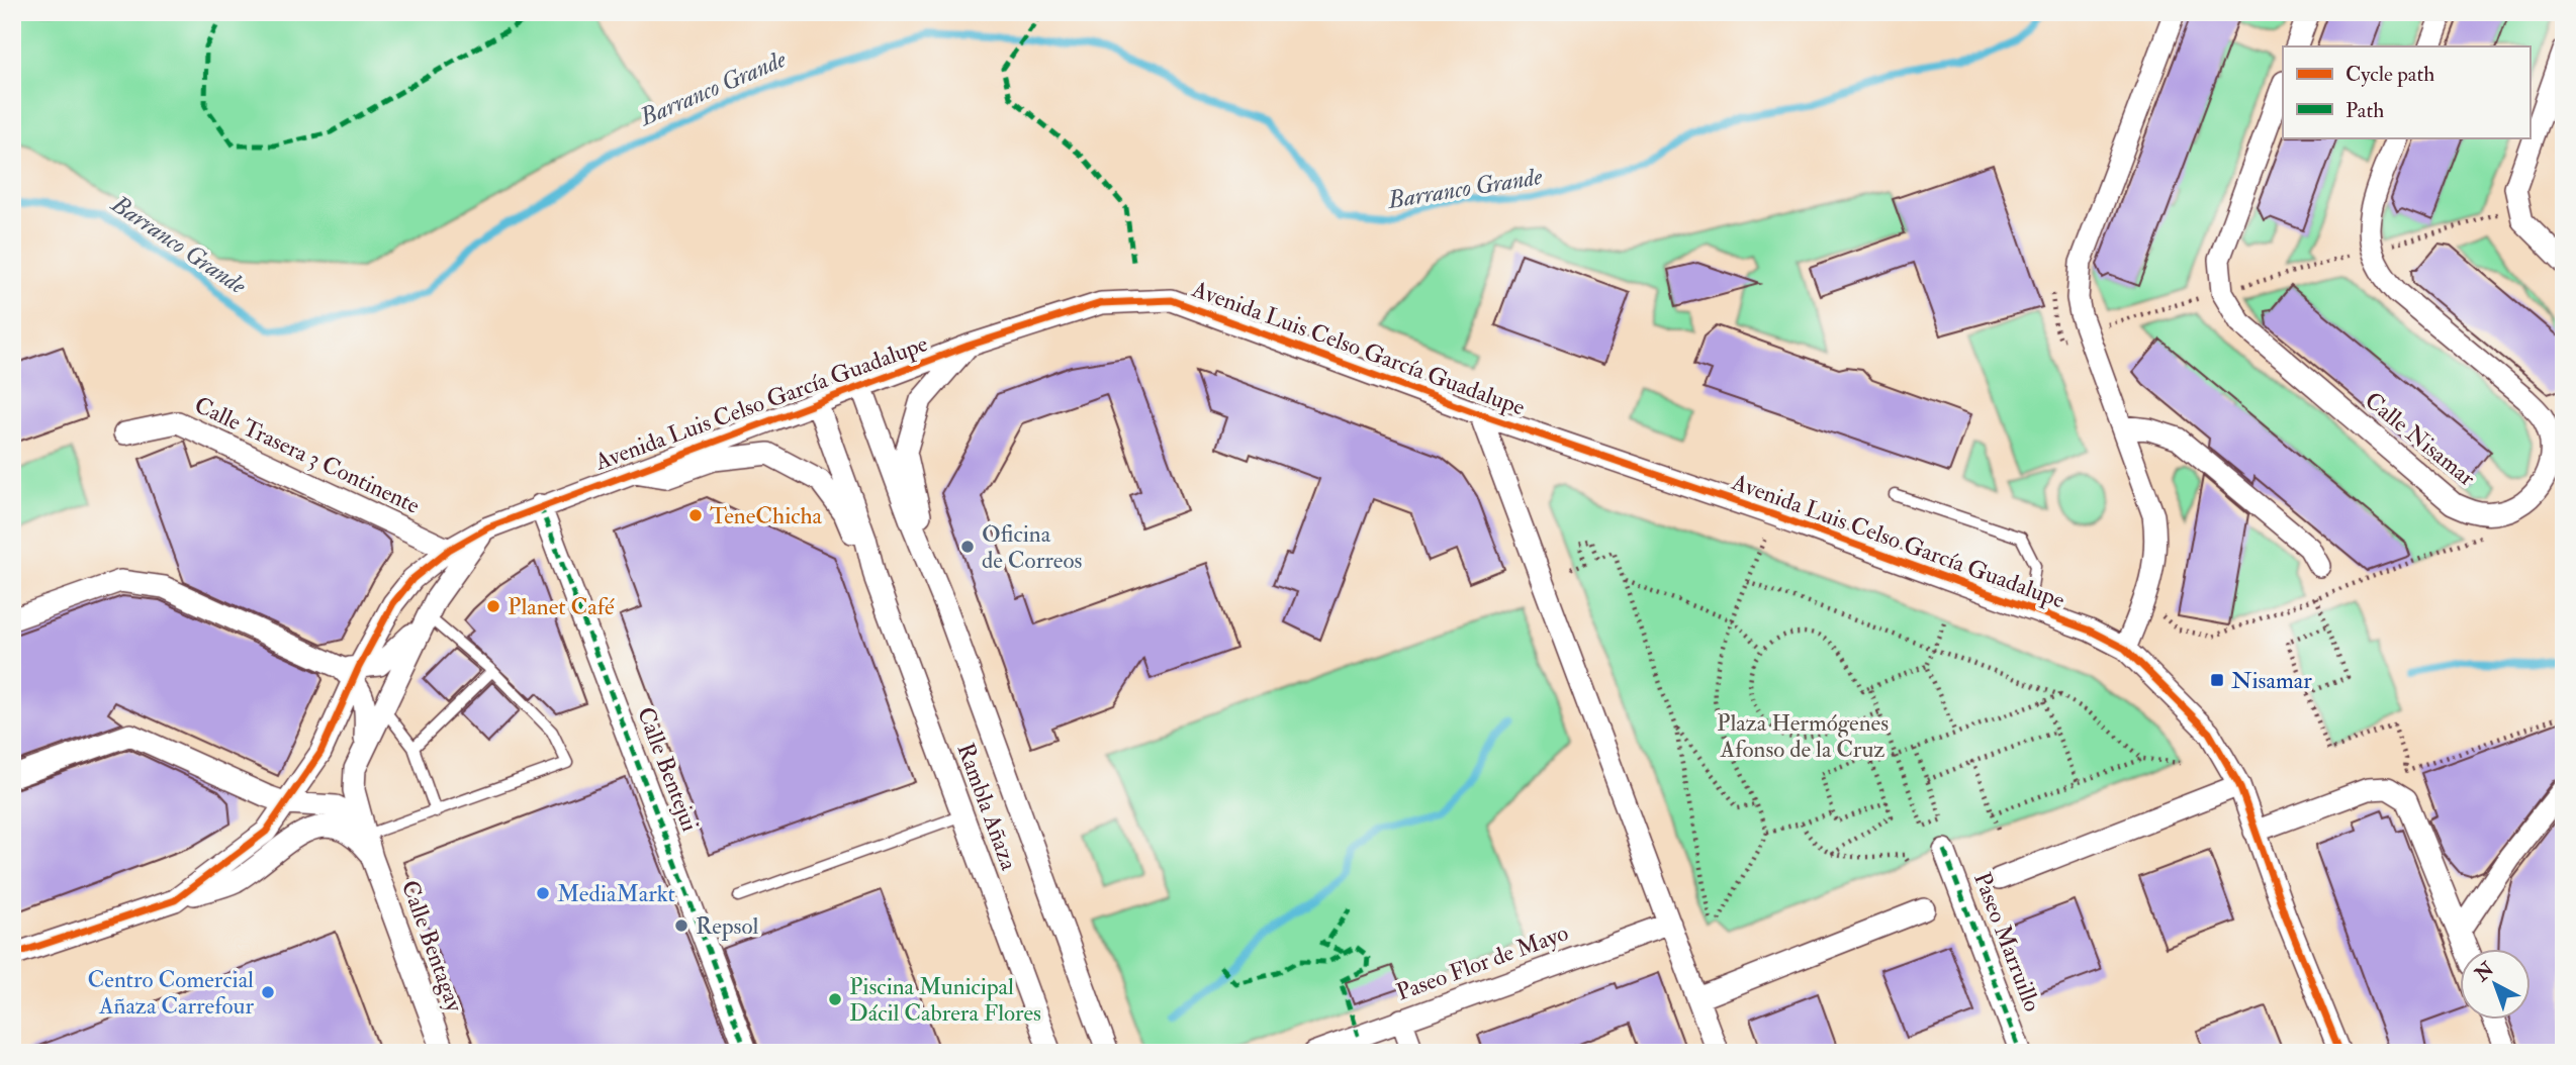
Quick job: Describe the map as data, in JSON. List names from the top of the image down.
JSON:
{
  "streets": {
    "street": [
      "Avenida Luis Celso García Guadalupe",
      "Calle Nisamar",
      "Calle Trasera 3 Continente",
      "Calle Bentejui",
      "Rambla Añaza",
      "Paseo Marruillo",
      "Calle Bentagay",
      "Paseo Flor de Mayo"
    ]
  },
  "crossings": [
    ["Avenida Luis Celso García Guadalupe", "Calle Trasera 3 Continente"],
    ["Avenida Luis Celso García Guadalupe", "Calle Bentejui"],
    ["Avenida Luis Celso García Guadalupe", "Calle Bentagay"]
  ],
  "water": ["Barranco Grande"],
  "parks": ["Plaza Hermógenes Afonso de la Cruz"],
  "places": {
    "other": [
      "TeneChicha",
      "Oficina de Correos",
      "Planet Café",
      "MediaMarkt",
      "Repsol",
      "Centro Comercial Añaza Carrefour",
      "Piscina Municipal Dácil Cabrera Flores"
    ],
    "transit": ["Nisamar"]
  },
  "legend": ["Cycle path", "Path"],
  "north": "top left"
}
